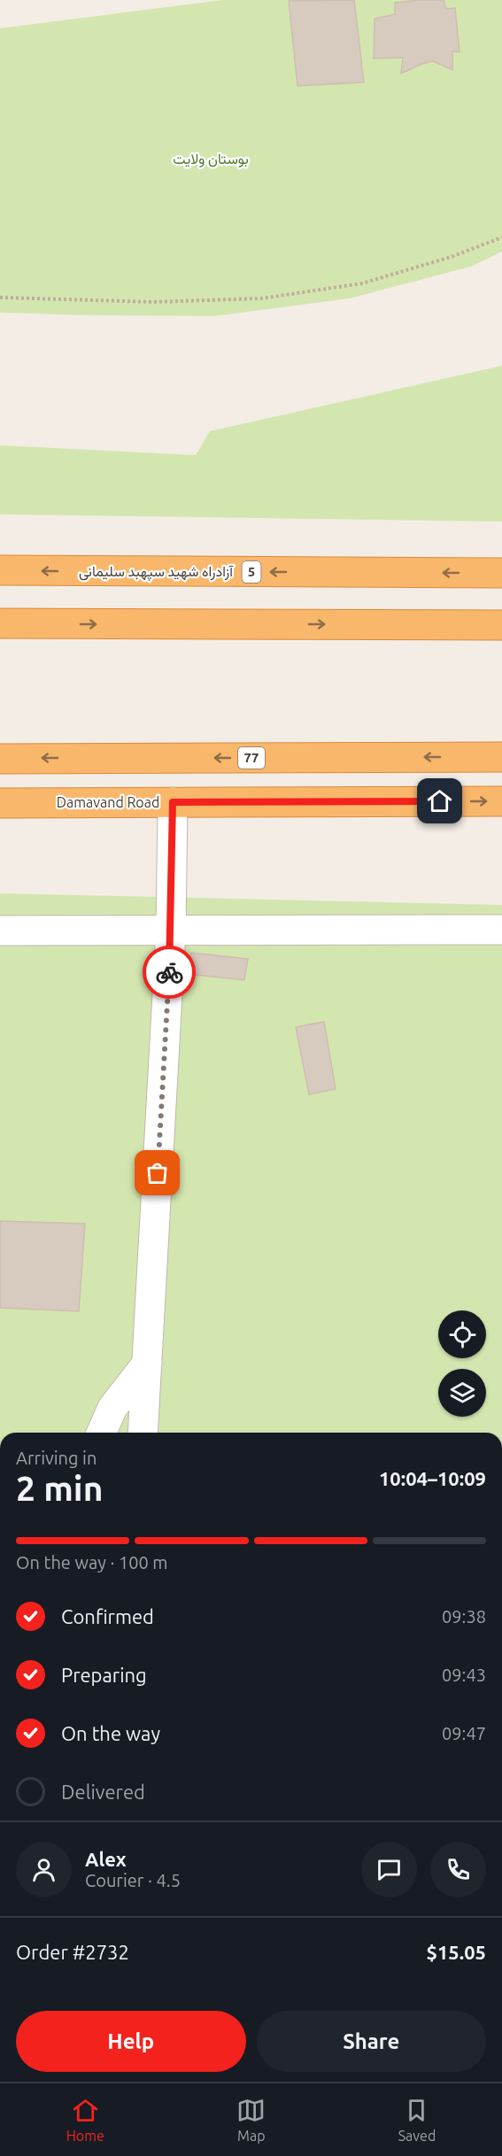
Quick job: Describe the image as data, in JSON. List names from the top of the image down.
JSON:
{
  "streets": {
    "highway": [
      "آزادراه شهید سپهبد سلیمانی",
      "5",
      "77",
      "Damavand Road"
    ]
  },
  "parks": ["بوستان ولایت"],
  "page": {
    "heading": ["2 min", "Arriving in", "10:04–10:09"],
    "panel": [
      "Alex",
      "Courier · 4.5",
      "Order #2732",
      "$15.05"
    ],
    "bar": "On the way · 100 m",
    "list": [
      ["Confirmed", "09:38"],
      ["Preparing", "09:43"],
      ["On the way", "09:47"],
      "Delivered"
    ],
    "buttons": ["Help", "Share"],
    "tabs": ["Home", "Map", "Saved"]
  }
}
